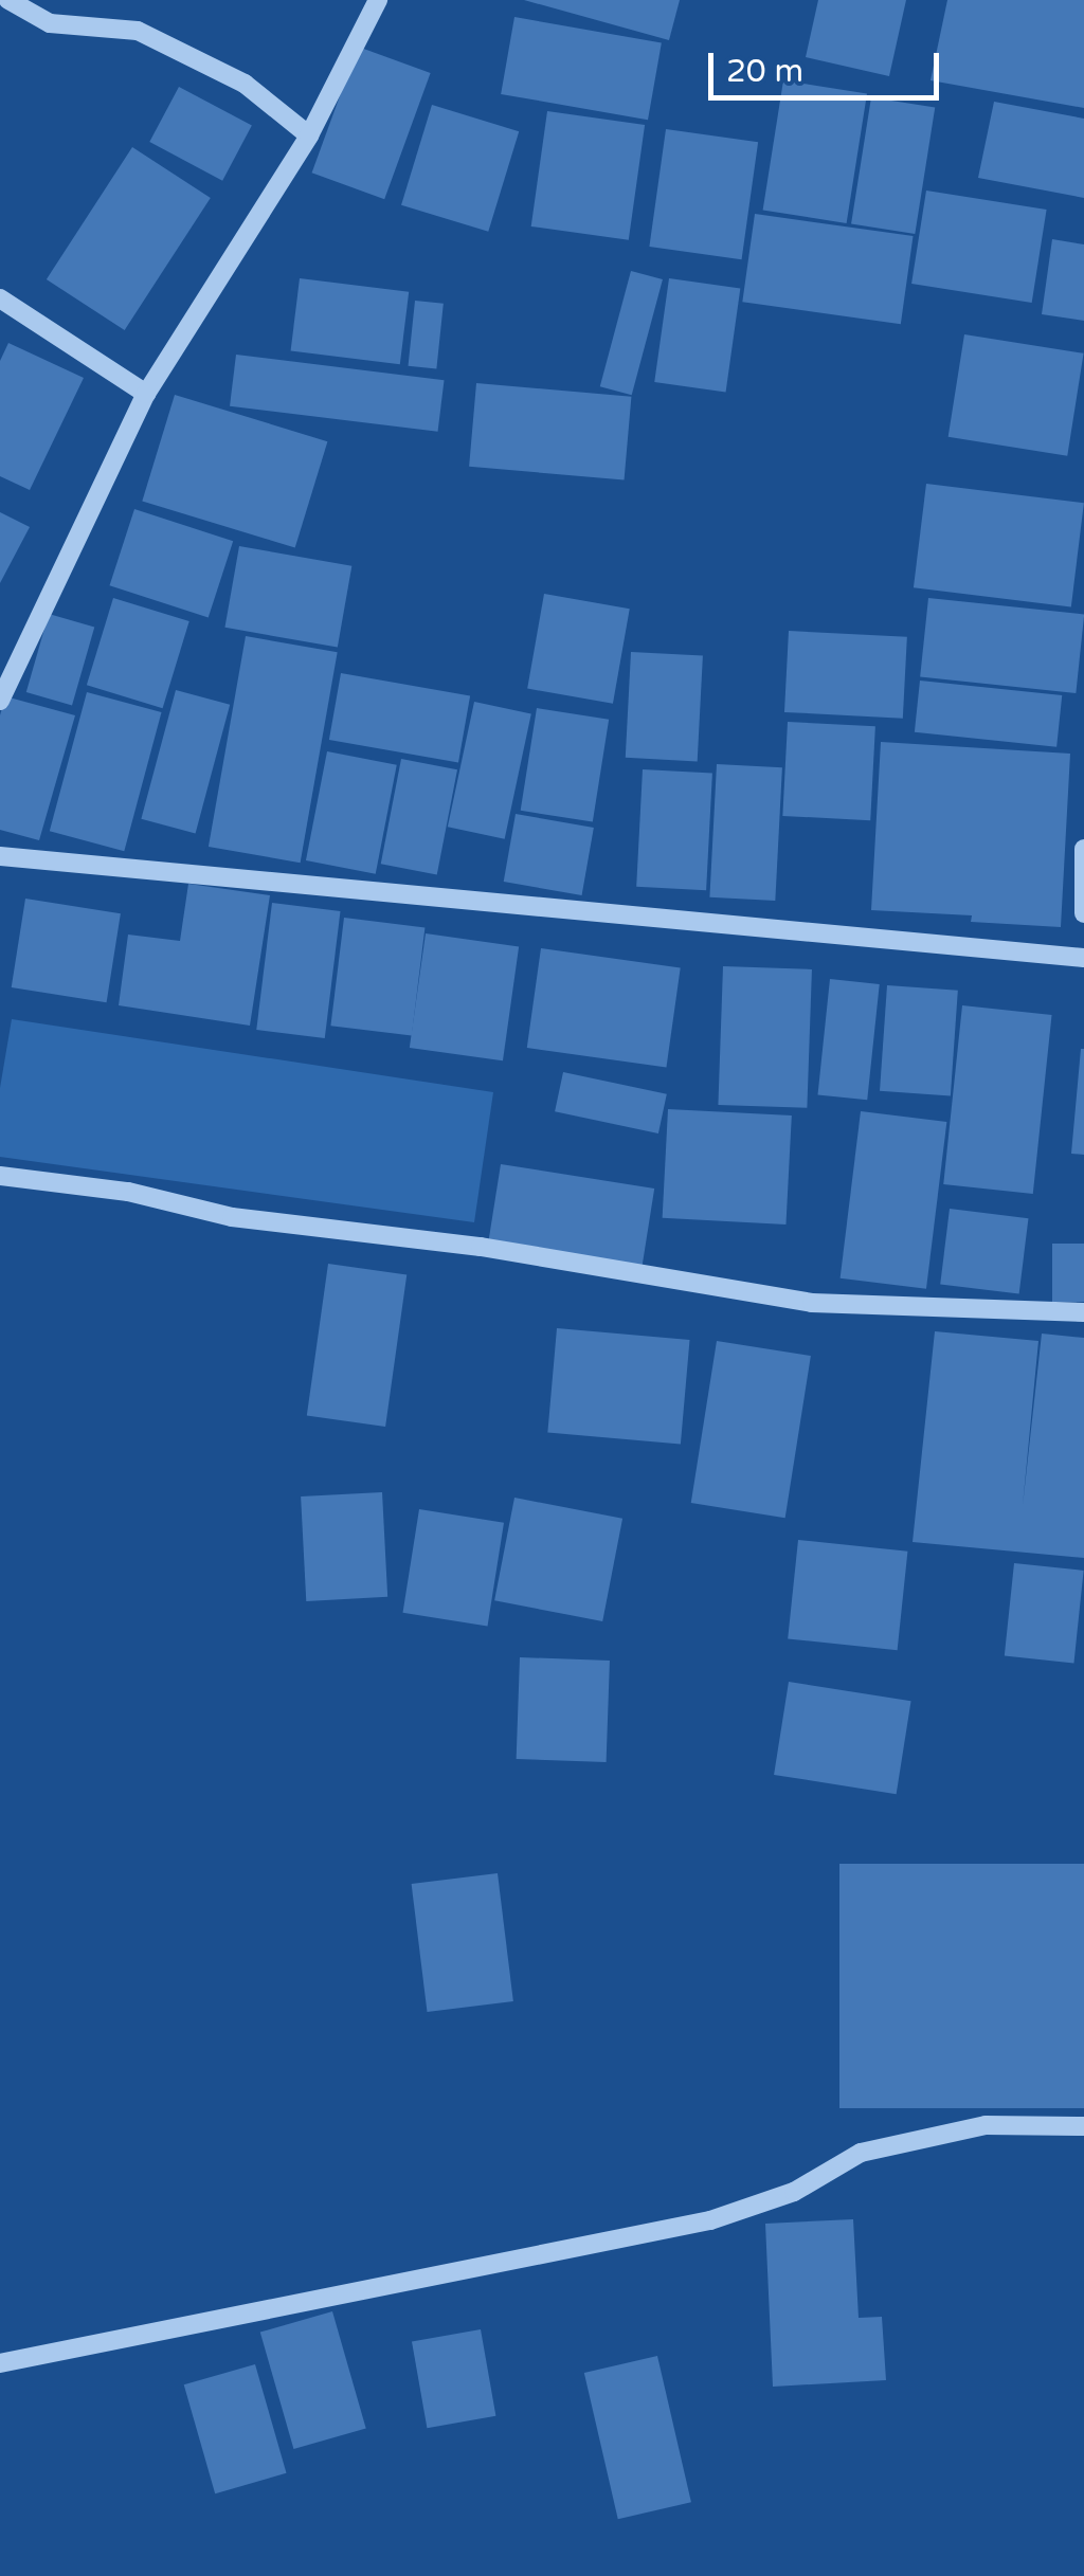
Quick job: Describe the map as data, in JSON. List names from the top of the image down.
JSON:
{
  "scale_bar": "20 m"
}
